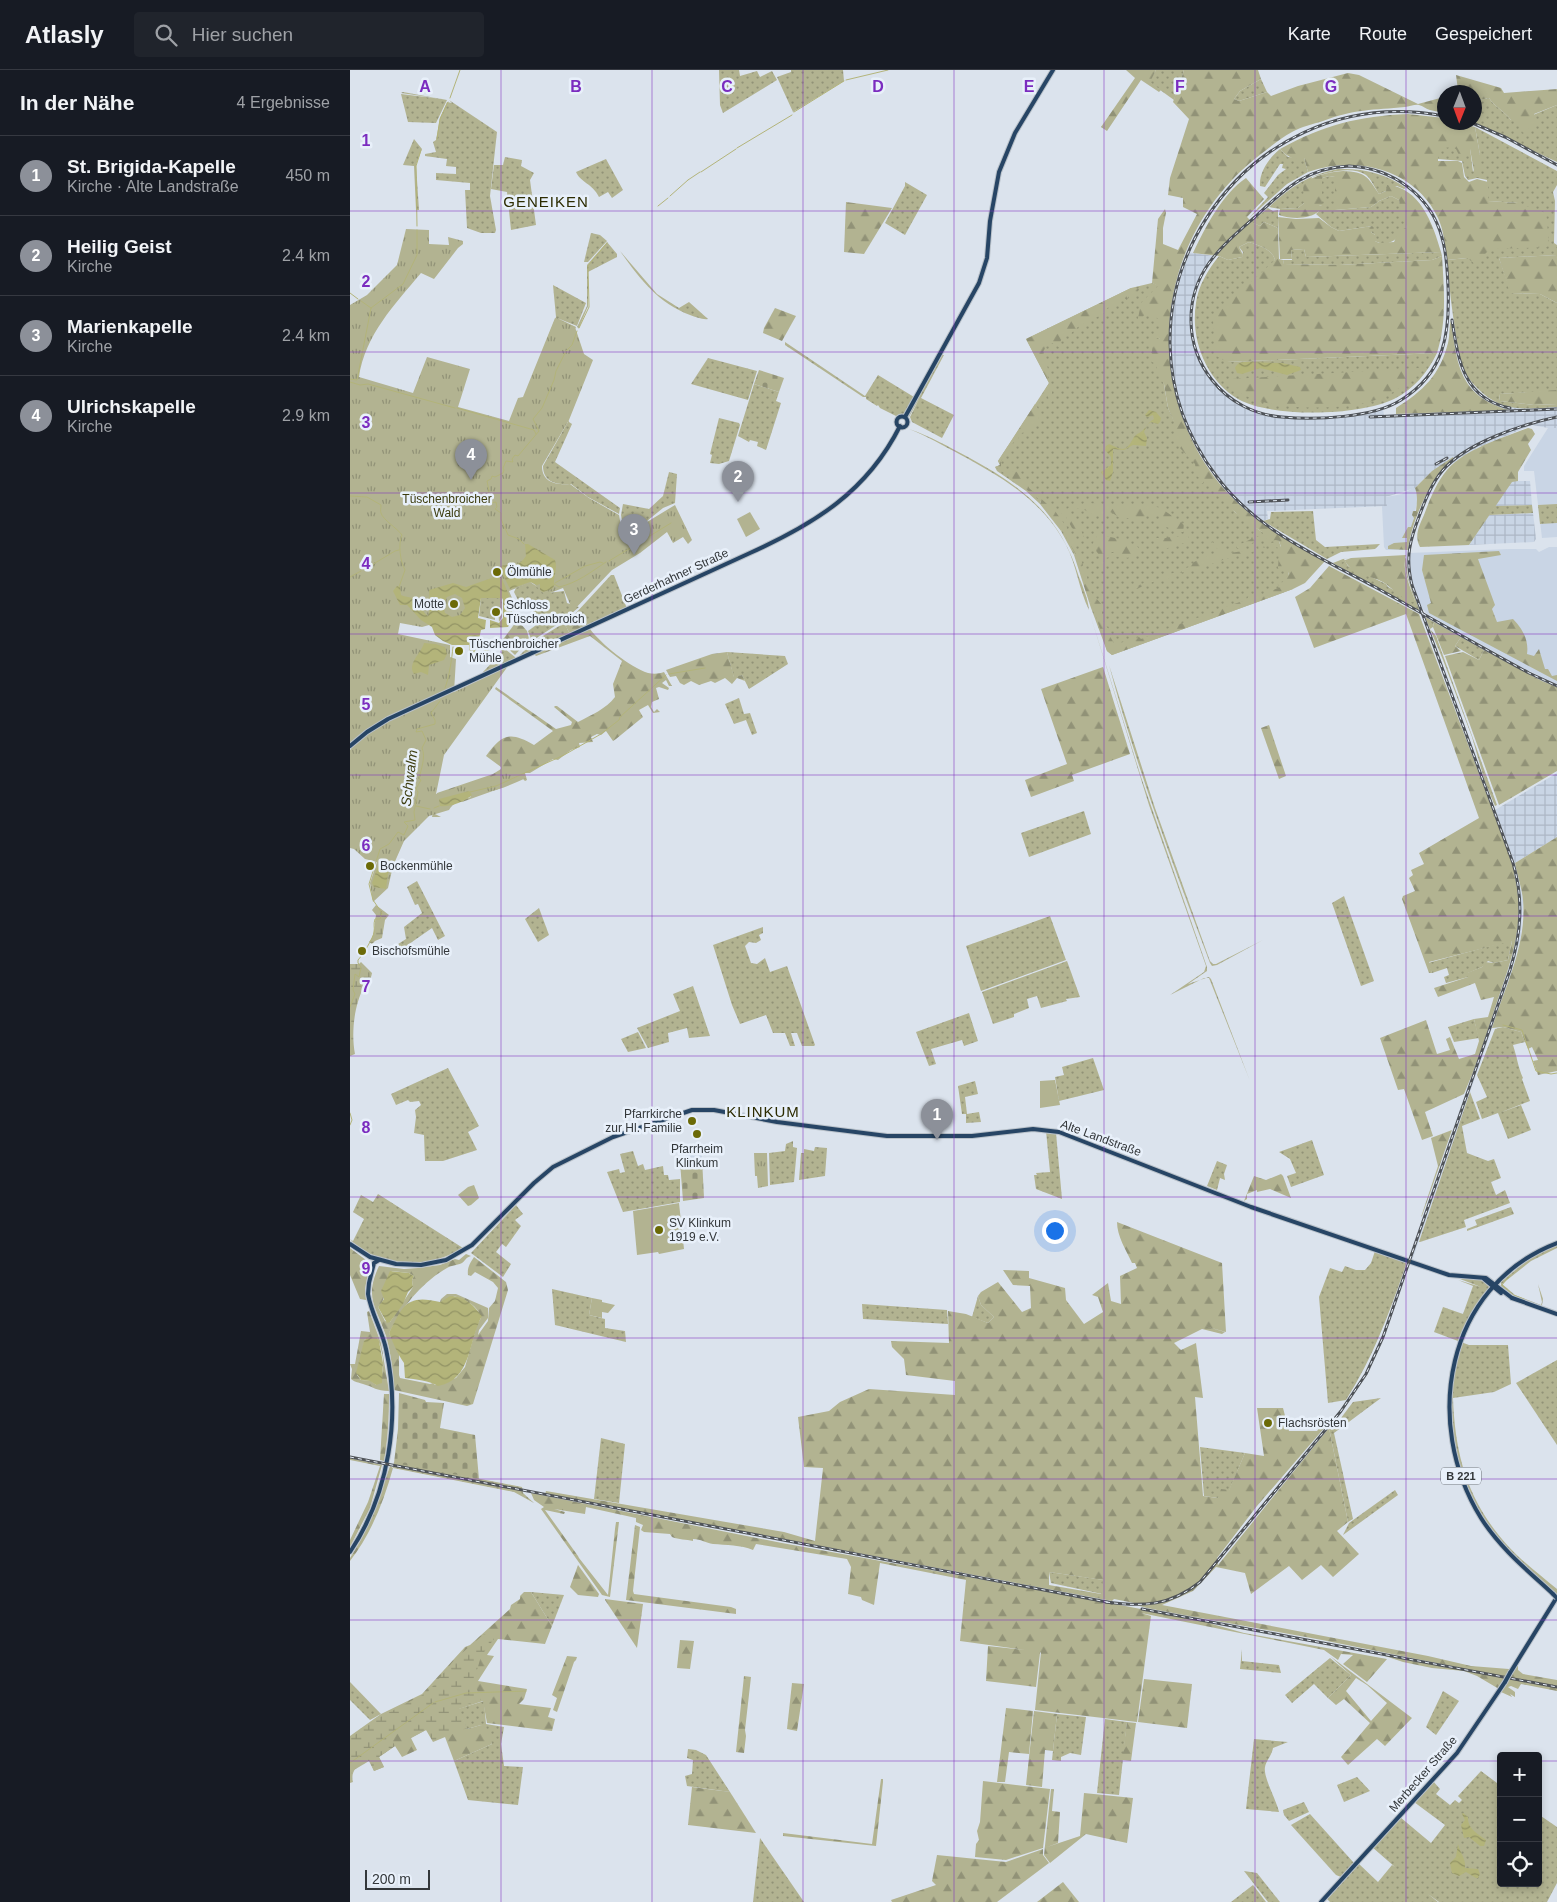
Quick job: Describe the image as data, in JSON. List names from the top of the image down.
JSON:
{
  "streets": {
    "main road": [
      "Gerderhahner Straße",
      "Alte Landstraße",
      "B 221",
      "Merbecker Straße"
    ]
  },
  "crossings": [
    ["Alte Landstraße", "B 221"],
    ["B 221", "Merbecker Straße"]
  ],
  "districts": ["GENEIKEN", "KLINKUM"],
  "water": ["Schwalm"],
  "parks": ["Tüschenbroicher Wald"],
  "places": [
    "Ölmühle",
    "Motte",
    "Schloss Tüschenbroich",
    "Tüschenbroicher Mühle",
    "Bockenmühle",
    "Bischofsmühle",
    "Pfarrkirche zur Hl. Familie",
    "Pfarrheim Klinkum",
    "SV Klinkum 1919 e.V.",
    "Flachsrösten"
  ],
  "scale_bar": "200 m",
  "north": "bottom",
  "page": {
    "header": "Atlasly",
    "search": "Hier suchen",
    "nav": ["Karte", "Route", "Gespeichert"],
    "heading": ["In der Nähe", "4 Ergebnisse"],
    "list": [
      {
        "mark": "1",
        "name": "St. Brigida-Kapelle",
        "note": "Kirche · Alte Landstraße",
        "value": "450 m"
      },
      {
        "mark": "2",
        "name": "Heilig Geist",
        "note": "Kirche",
        "value": "2.4 km"
      },
      {
        "mark": "3",
        "name": "Marienkapelle",
        "note": "Kirche",
        "value": "2.4 km"
      },
      {
        "mark": "4",
        "name": "Ulrichskapelle",
        "note": "Kirche",
        "value": "2.9 km"
      }
    ],
    "pins": [
      "4",
      "2",
      "3",
      "1"
    ],
    "map_buttons": ["+", "−"],
    "scale": "200 m"
  },
  "grid": {
    "columns": [
      "A",
      "B",
      "C",
      "D",
      "E",
      "F",
      "G"
    ],
    "rows": [
      "1",
      "2",
      "3",
      "4",
      "5",
      "6",
      "7",
      "8",
      "9"
    ]
  }
}
